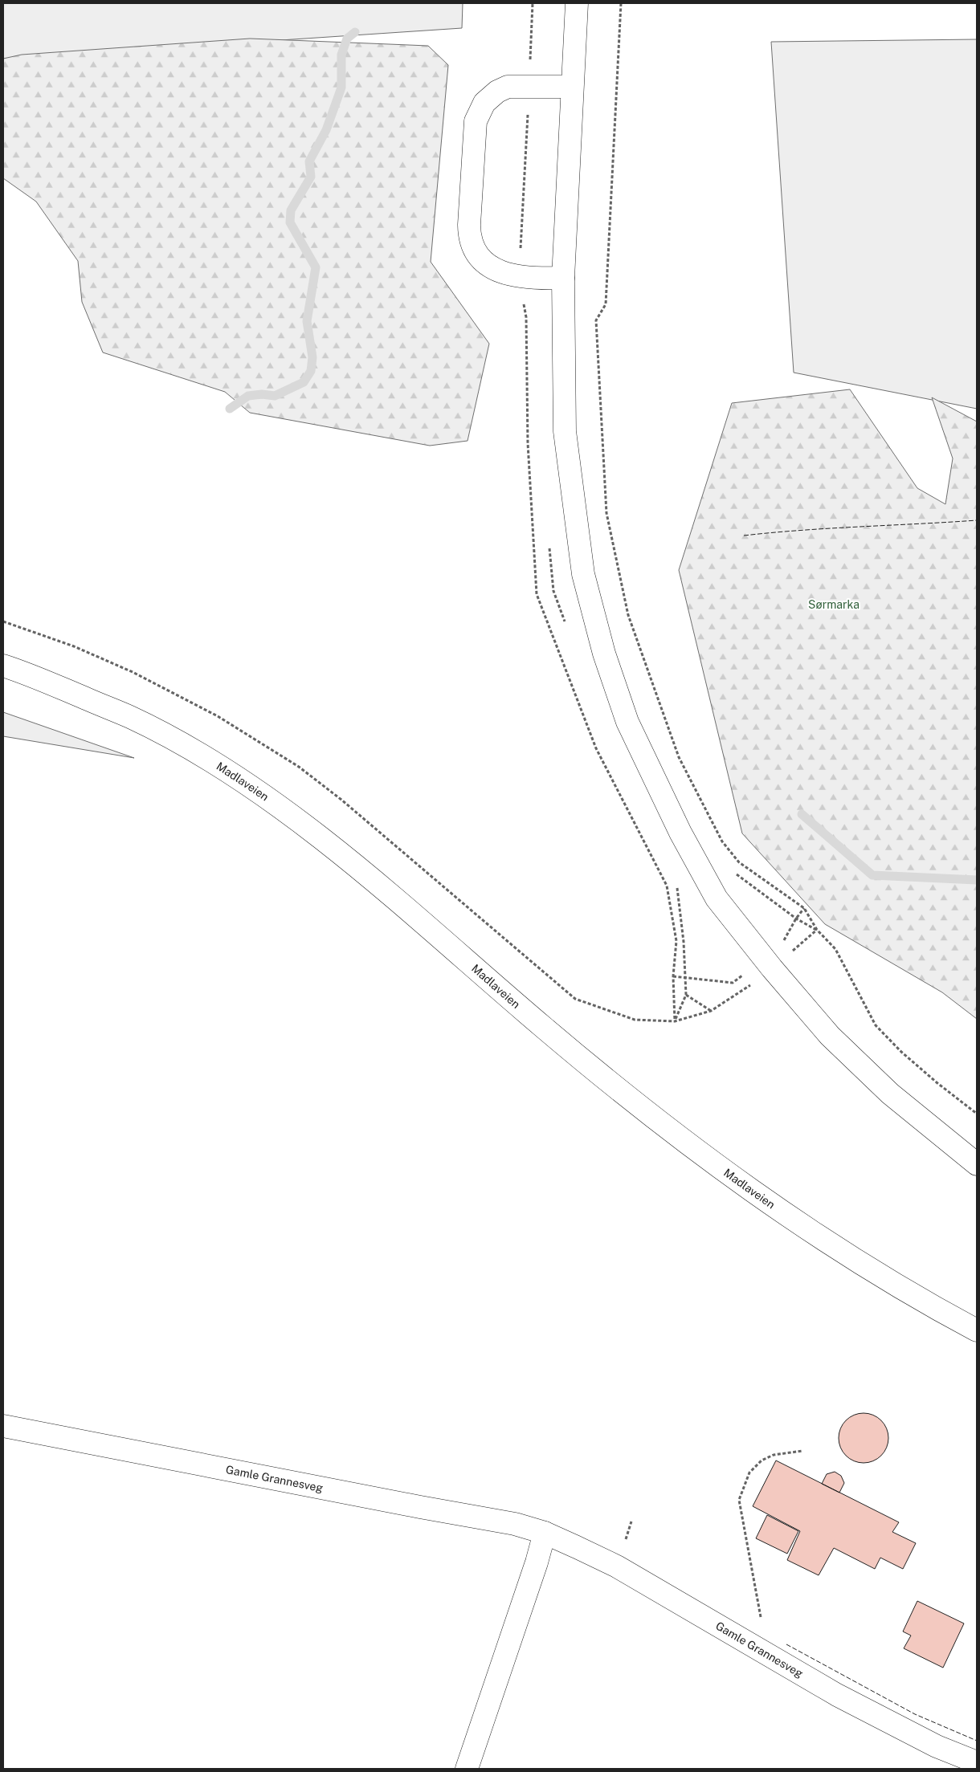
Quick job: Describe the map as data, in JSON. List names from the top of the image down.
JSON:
{
  "streets": {
    "main road": ["Madlaveien", "Gamle Grannesveg"]
  },
  "parks": ["Sørmarka"]
}
